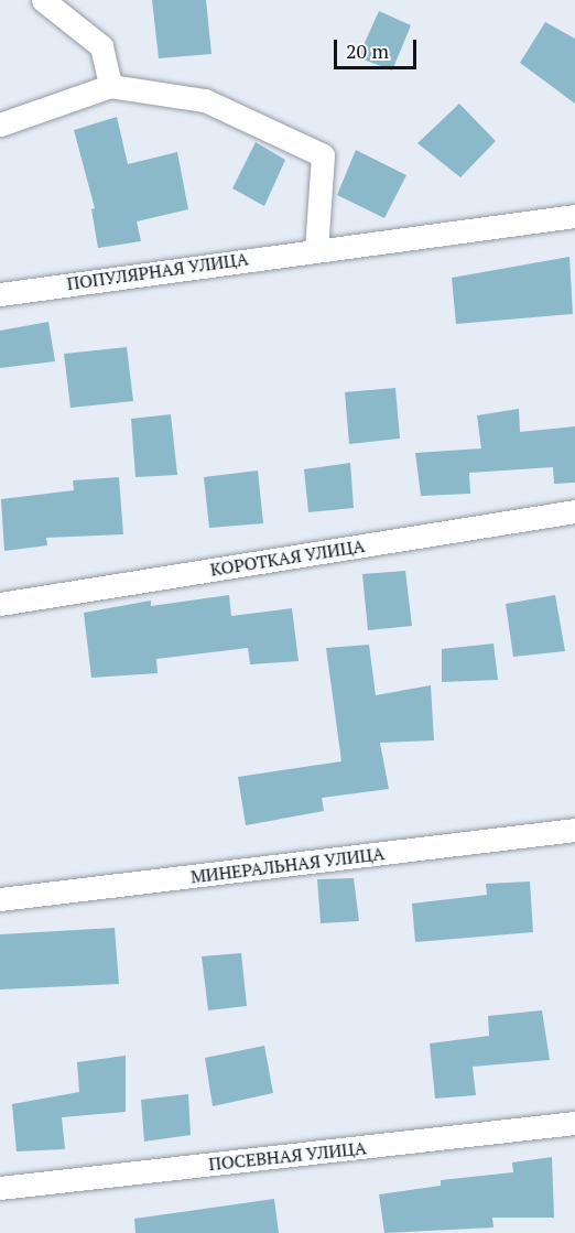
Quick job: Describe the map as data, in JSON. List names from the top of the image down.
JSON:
{
  "streets": {
    "street": [
      "ПОПУЛЯРНАЯ УЛИЦА",
      "КОРОТКАЯ УЛИЦА",
      "МИНЕРАЛЬНАЯ УЛИЦА",
      "ПОСЕВНАЯ УЛИЦА"
    ]
  },
  "scale_bar": "20 m"
}
